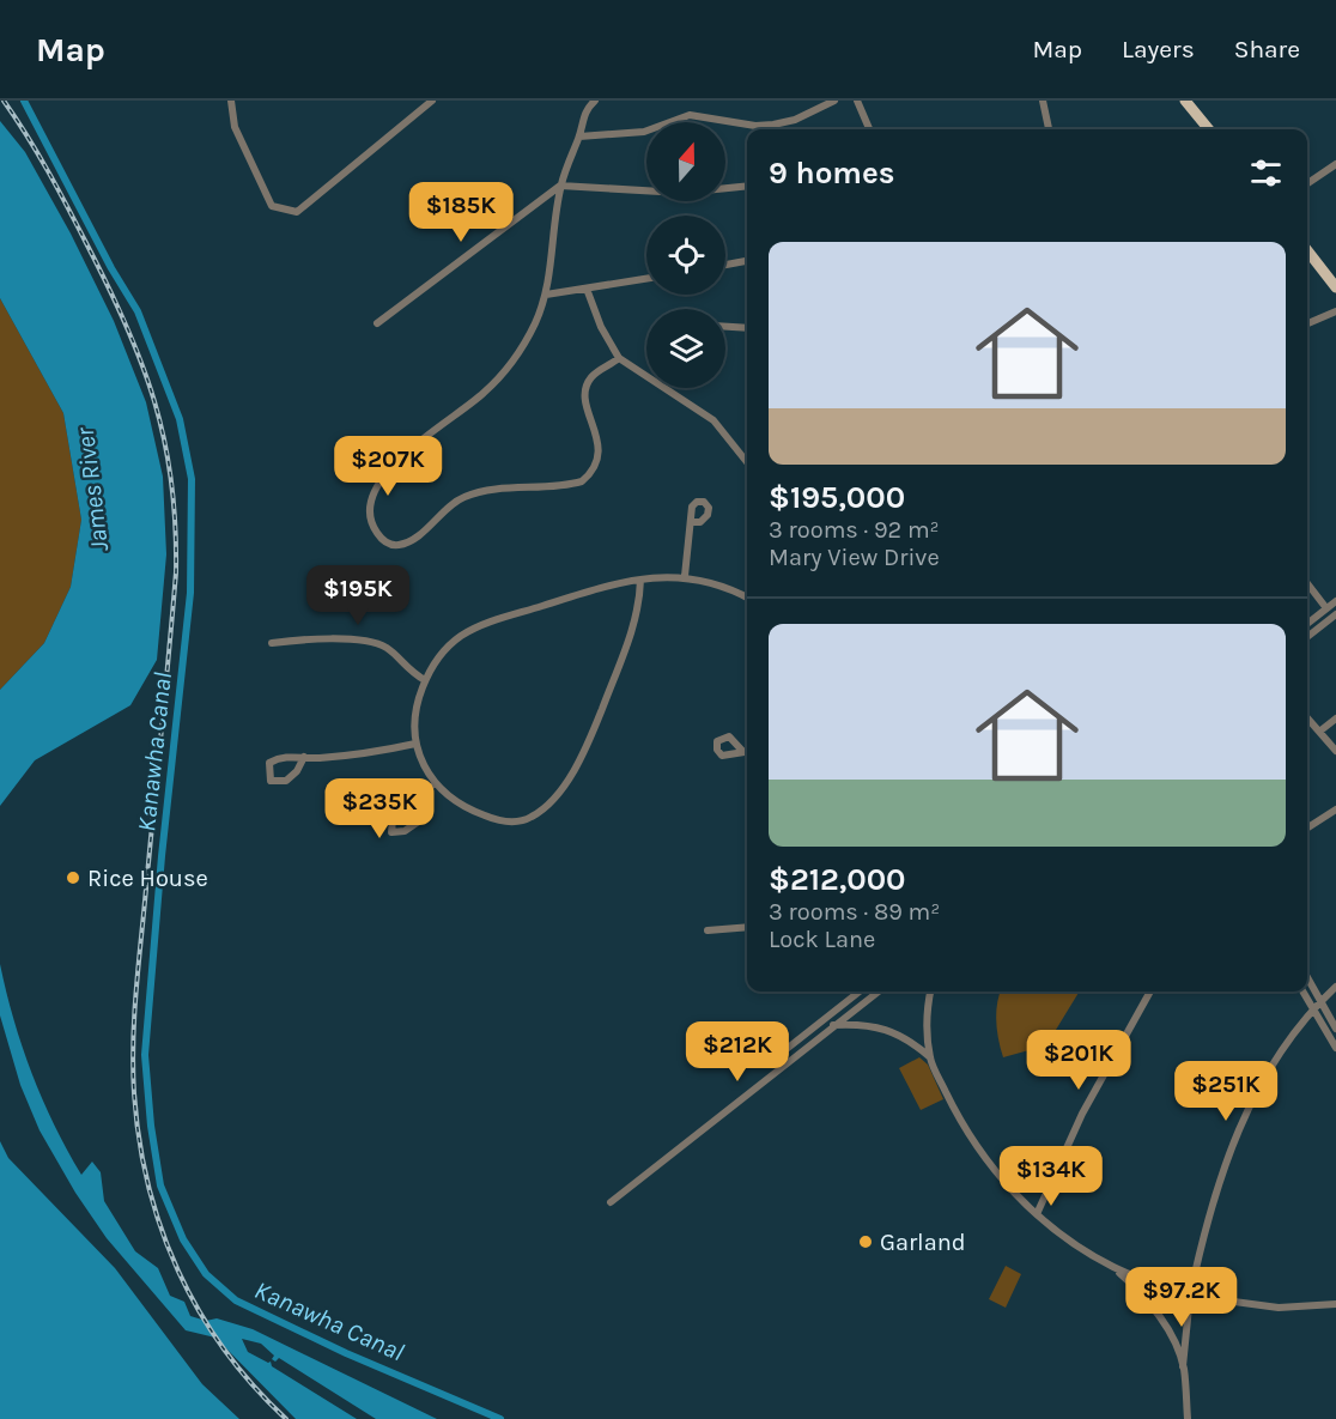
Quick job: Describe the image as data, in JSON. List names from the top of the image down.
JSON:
{
  "water": ["James River", "Kanawha Canal"],
  "places": ["Rice House", "Garland"],
  "north": "top",
  "page": {
    "header": "Map",
    "nav": ["Map", "Layers", "Share"],
    "heading": "9 homes",
    "price": [
      "$185K",
      "$207K",
      "$195K",
      "$235K",
      "$212K",
      "$201K",
      "$251K",
      "$134K",
      "$97.2K"
    ],
    "list": [
      {
        "name": "$195,000",
        "note": "3 rooms · 92 m² · Mary View Drive"
      },
      {
        "name": "$212,000",
        "note": "3 rooms · 89 m² · Lock Lane"
      }
    ]
  }
}
